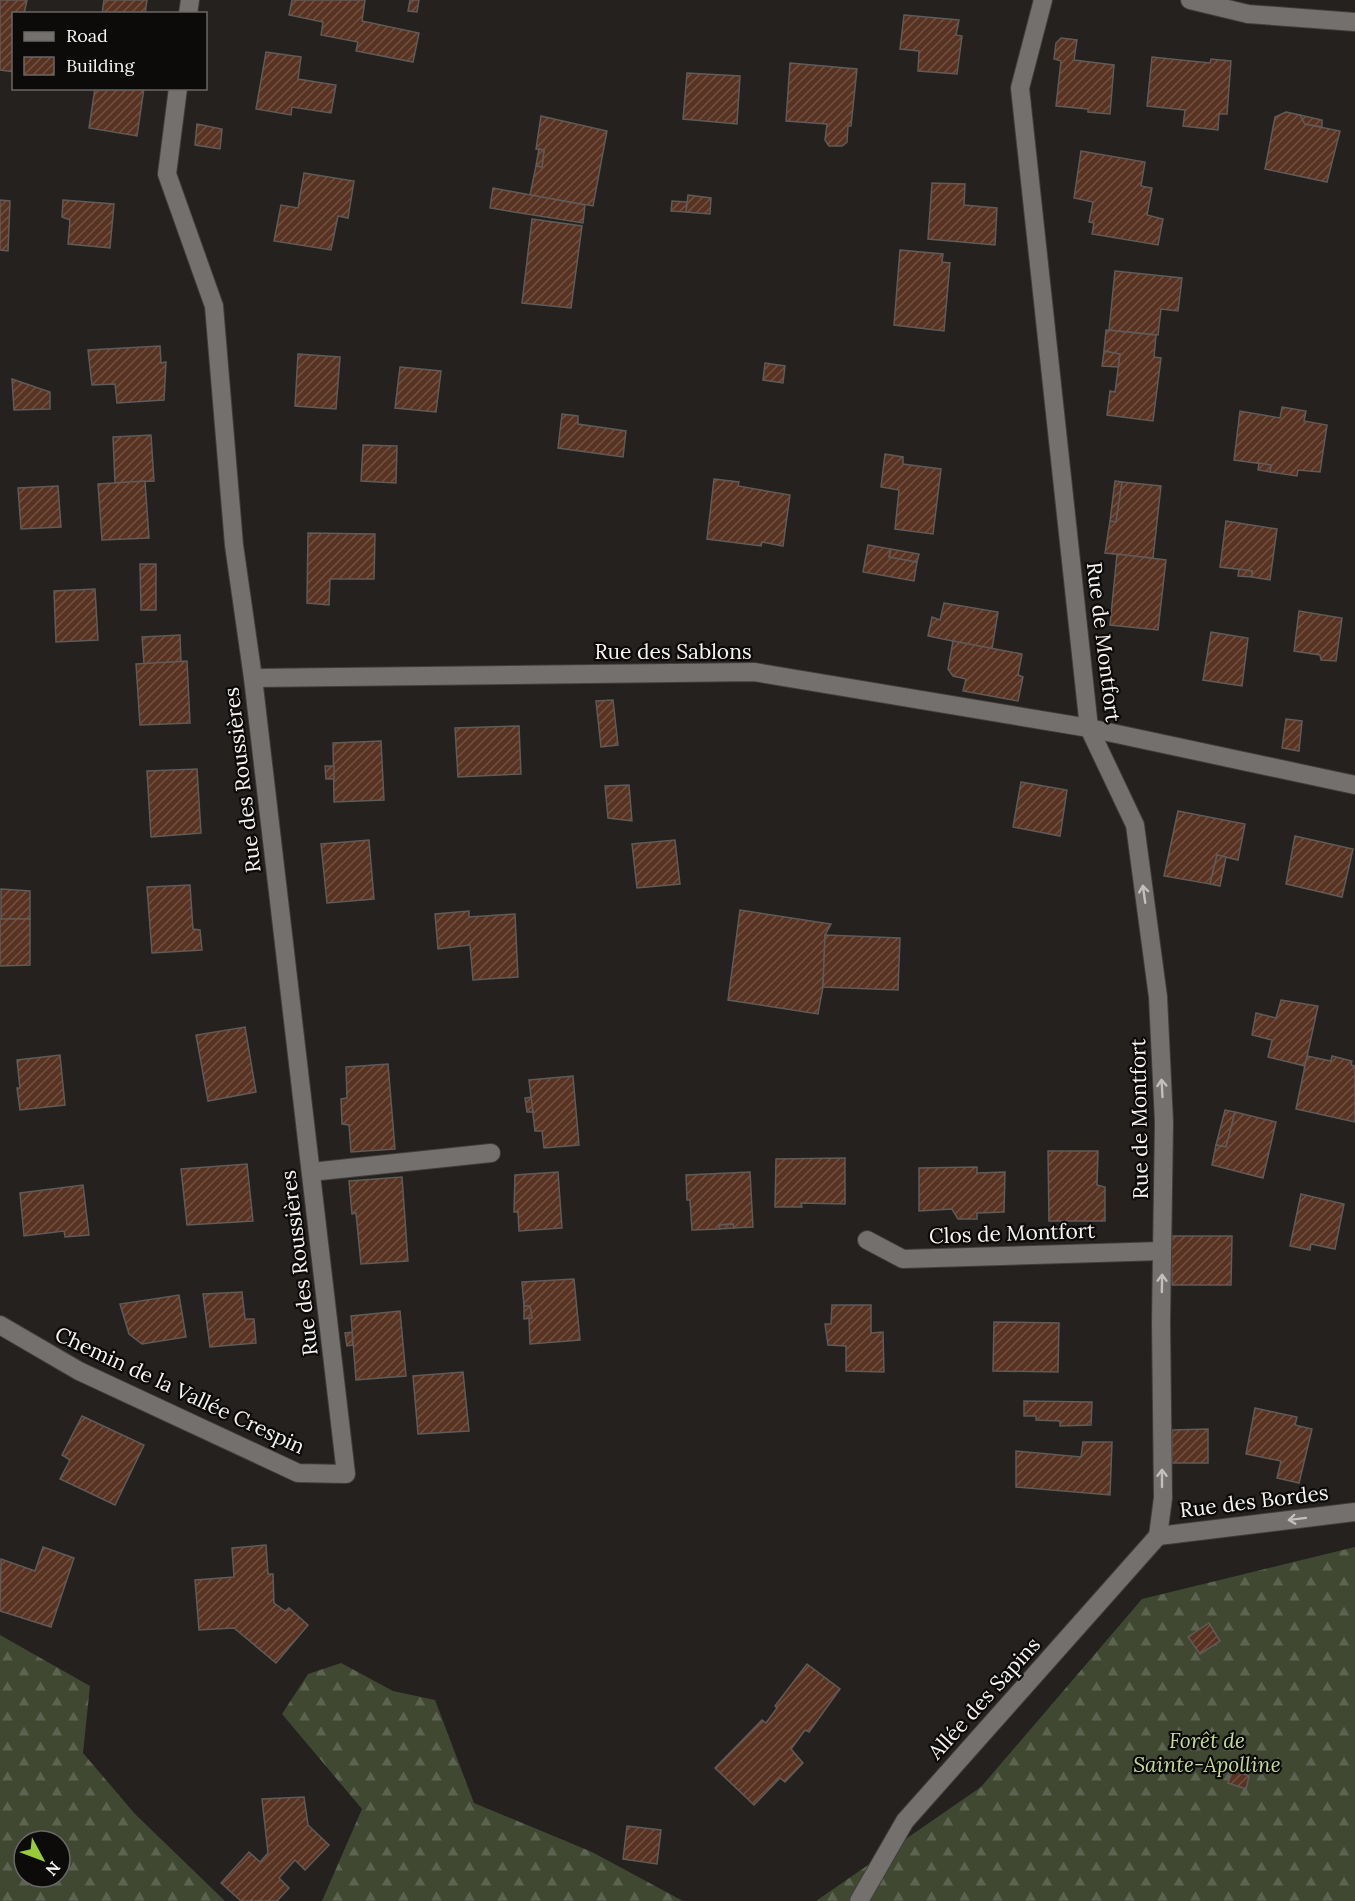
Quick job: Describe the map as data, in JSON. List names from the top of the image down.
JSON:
{
  "streets": {
    "street": [
      "Rue de Montfort",
      "Rue des Sablons",
      "Rue des Roussières",
      "Clos de Montfort",
      "Chemin de la Vallée Crespin",
      "Rue des Bordes",
      "Allée des Sapins"
    ]
  },
  "crossings": [
    ["Rue de Montfort", "Rue des Sablons"],
    ["Rue de Montfort", "Clos de Montfort"],
    ["Rue de Montfort", "Rue des Bordes"],
    ["Rue de Montfort", "Allée des Sapins"],
    ["Rue des Sablons", "Rue des Roussières"],
    ["Rue des Roussières", "Chemin de la Vallée Crespin"],
    ["Rue des Bordes", "Allée des Sapins"]
  ],
  "one_way": ["Rue de Montfort", "Rue des Bordes"],
  "parks": ["Forêt de Sainte-Apolline"],
  "legend": ["Road", "Building"],
  "north": "bottom right"
}
